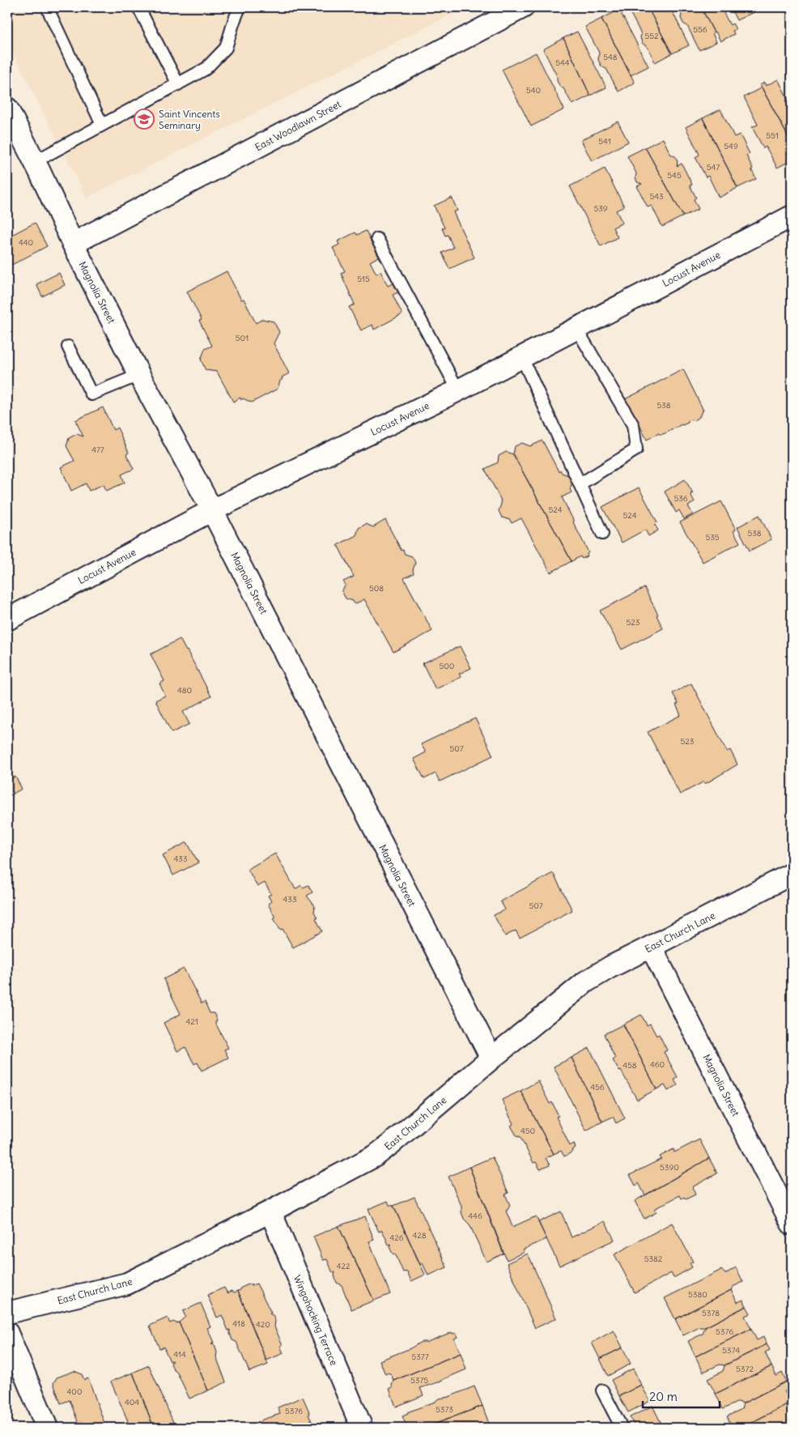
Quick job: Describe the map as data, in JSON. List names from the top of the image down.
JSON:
{
  "streets": {
    "street": [
      "East Woodlawn Street",
      "Locust Avenue",
      "Magnolia Street",
      "East Church Lane",
      "Wingohocking Terrace"
    ]
  },
  "crossings": [
    ["East Woodlawn Street", "Magnolia Street"],
    ["Locust Avenue", "Magnolia Street"],
    ["Magnolia Street", "East Church Lane"],
    ["East Church Lane", "Wingohocking Terrace"]
  ],
  "places": {
    "school or university": ["Saint Vincents Seminary"]
  },
  "house_numbers": [
    "556",
    "552",
    "548",
    "544",
    "540",
    "551",
    "541",
    "549",
    "547",
    "545",
    "543",
    "539",
    "440",
    "515",
    "501",
    "538",
    "477",
    "536",
    "524",
    "524",
    "538",
    "535",
    "508",
    "523",
    "500",
    "480",
    "523",
    "507",
    "433",
    "433",
    "507",
    "421",
    "460",
    "458",
    "456",
    "450",
    "5390",
    "446",
    "428",
    "426",
    "5382",
    "422",
    "5380",
    "5378",
    "418",
    "420",
    "5376",
    "5374",
    "414",
    "5377",
    "5372",
    "5375",
    "400",
    "404",
    "5373",
    "5376"
  ],
  "scale_bar": "20 m"
}
